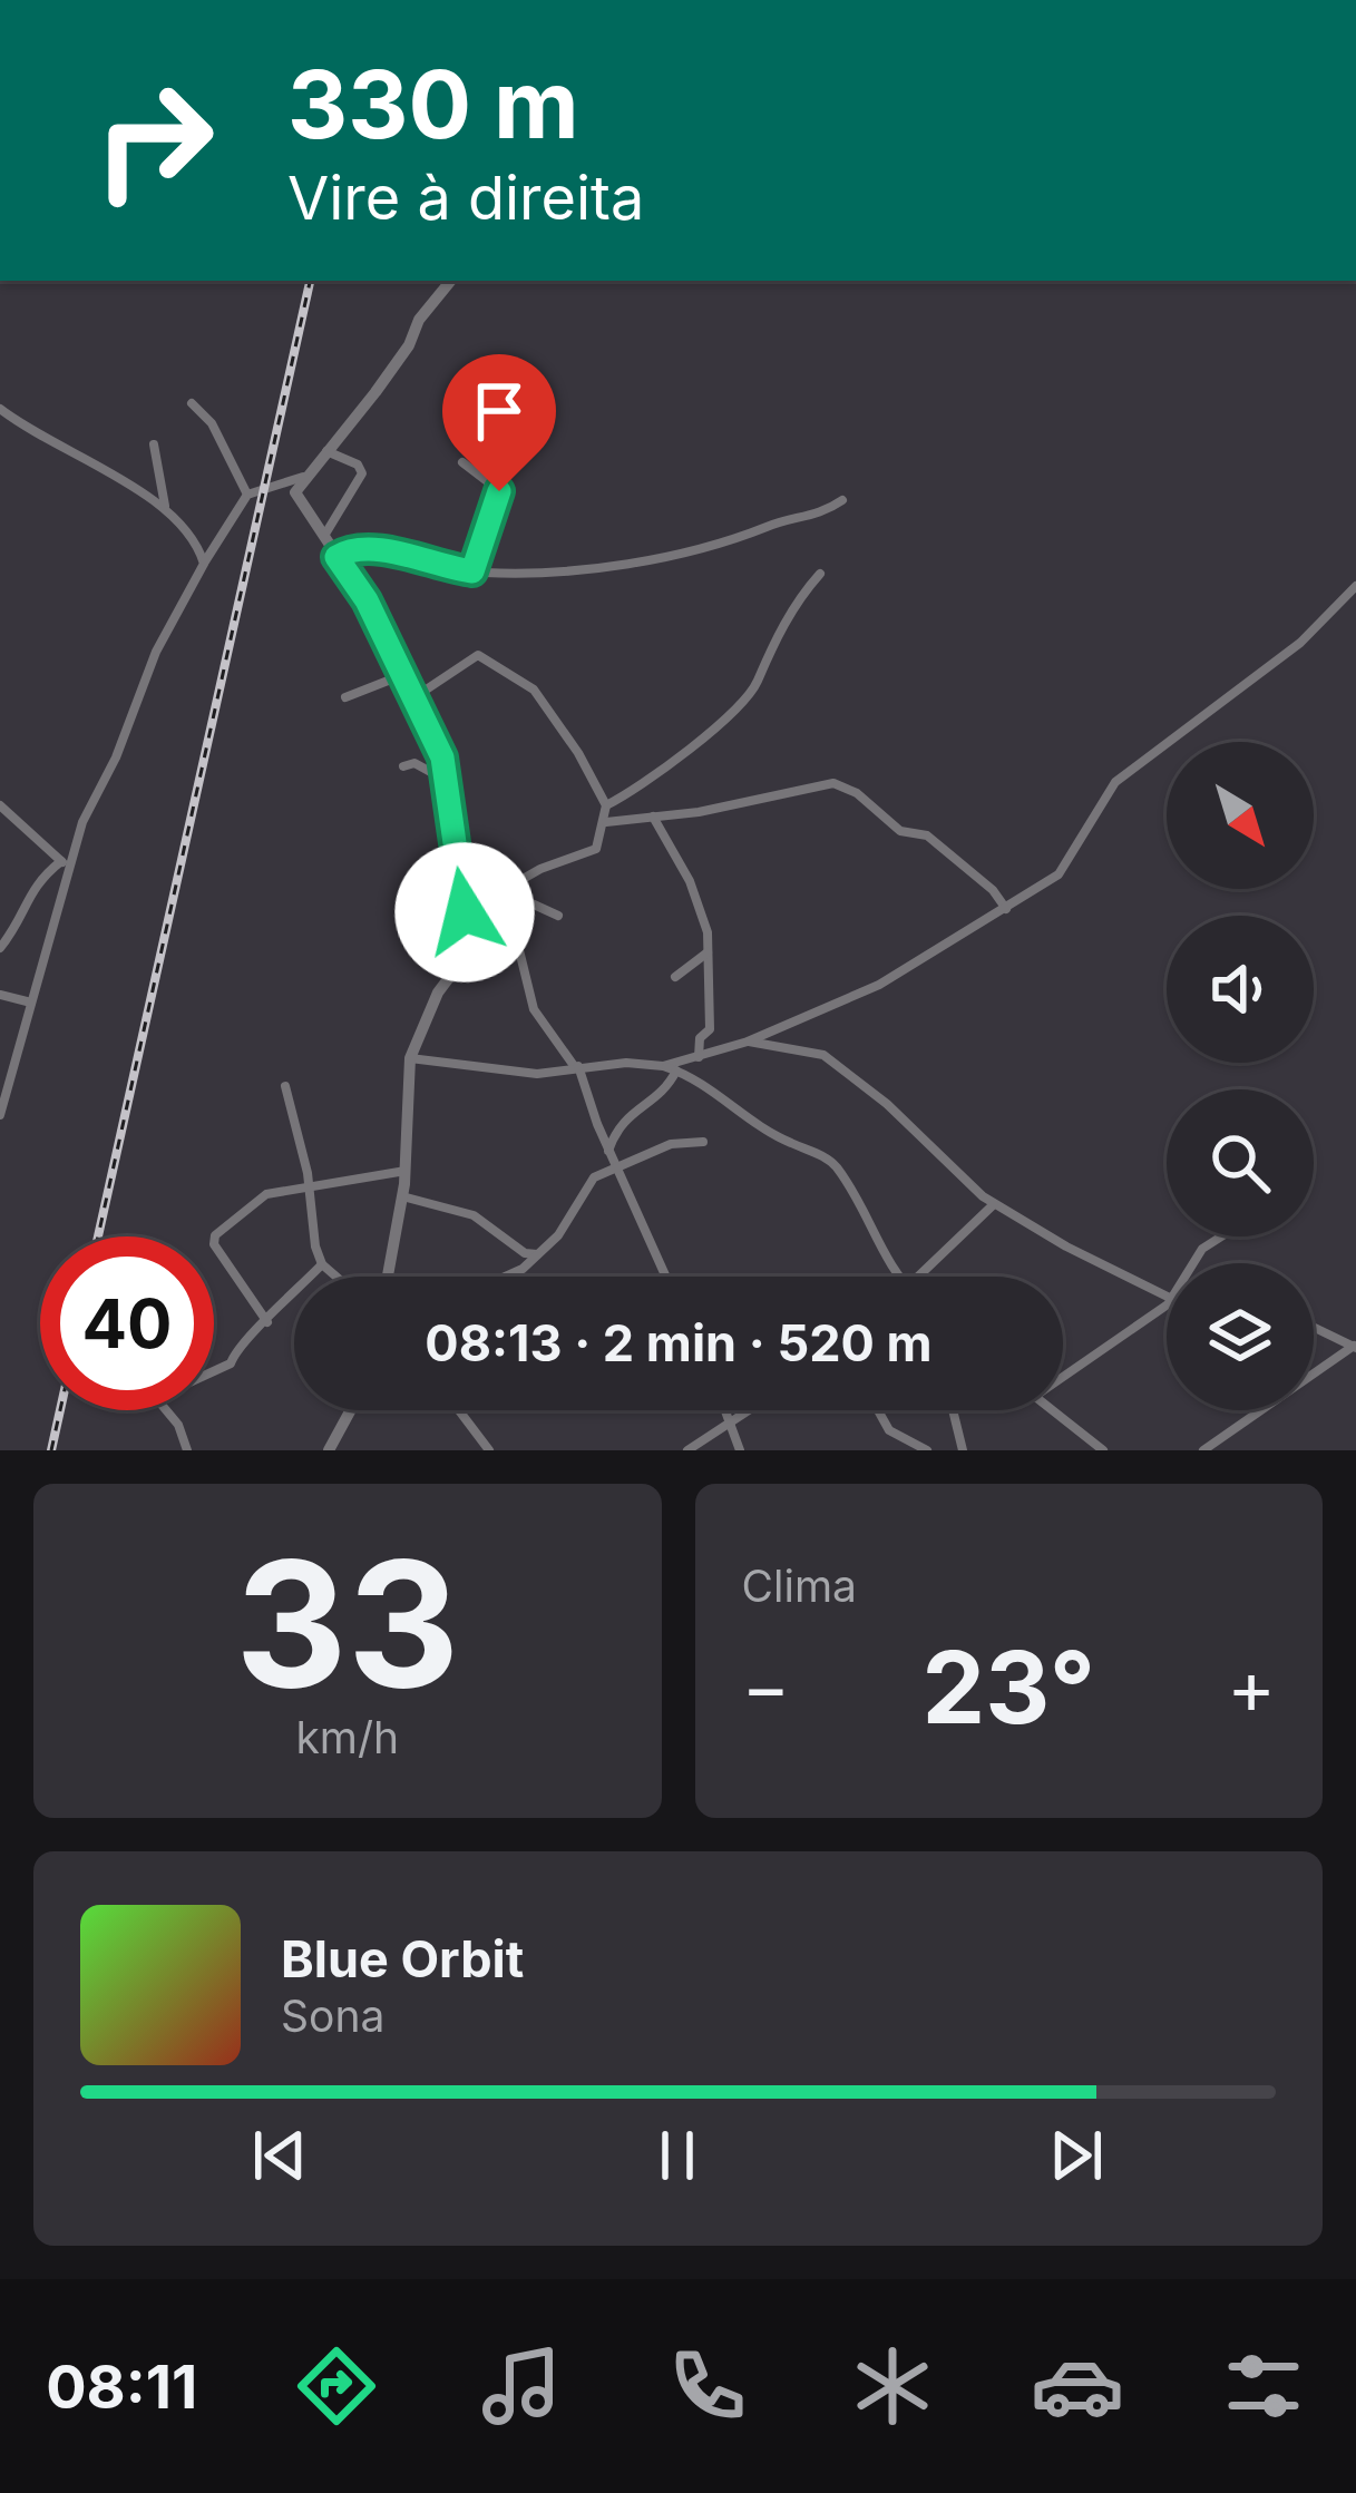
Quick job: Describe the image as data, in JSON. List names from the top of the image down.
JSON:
{
  "north": "bottom right",
  "page": {
    "turn": ["330 m", "Vire à direita"],
    "limit": "40",
    "trip": "08:13 · 2 min · 520 m",
    "tile": [
      ["33", "km/h"],
      "Clima"
    ],
    "heat": ["−", "23°", "+"],
    "song": ["Blue Orbit", "Sona"],
    "tabs": "08:11"
  }
}
